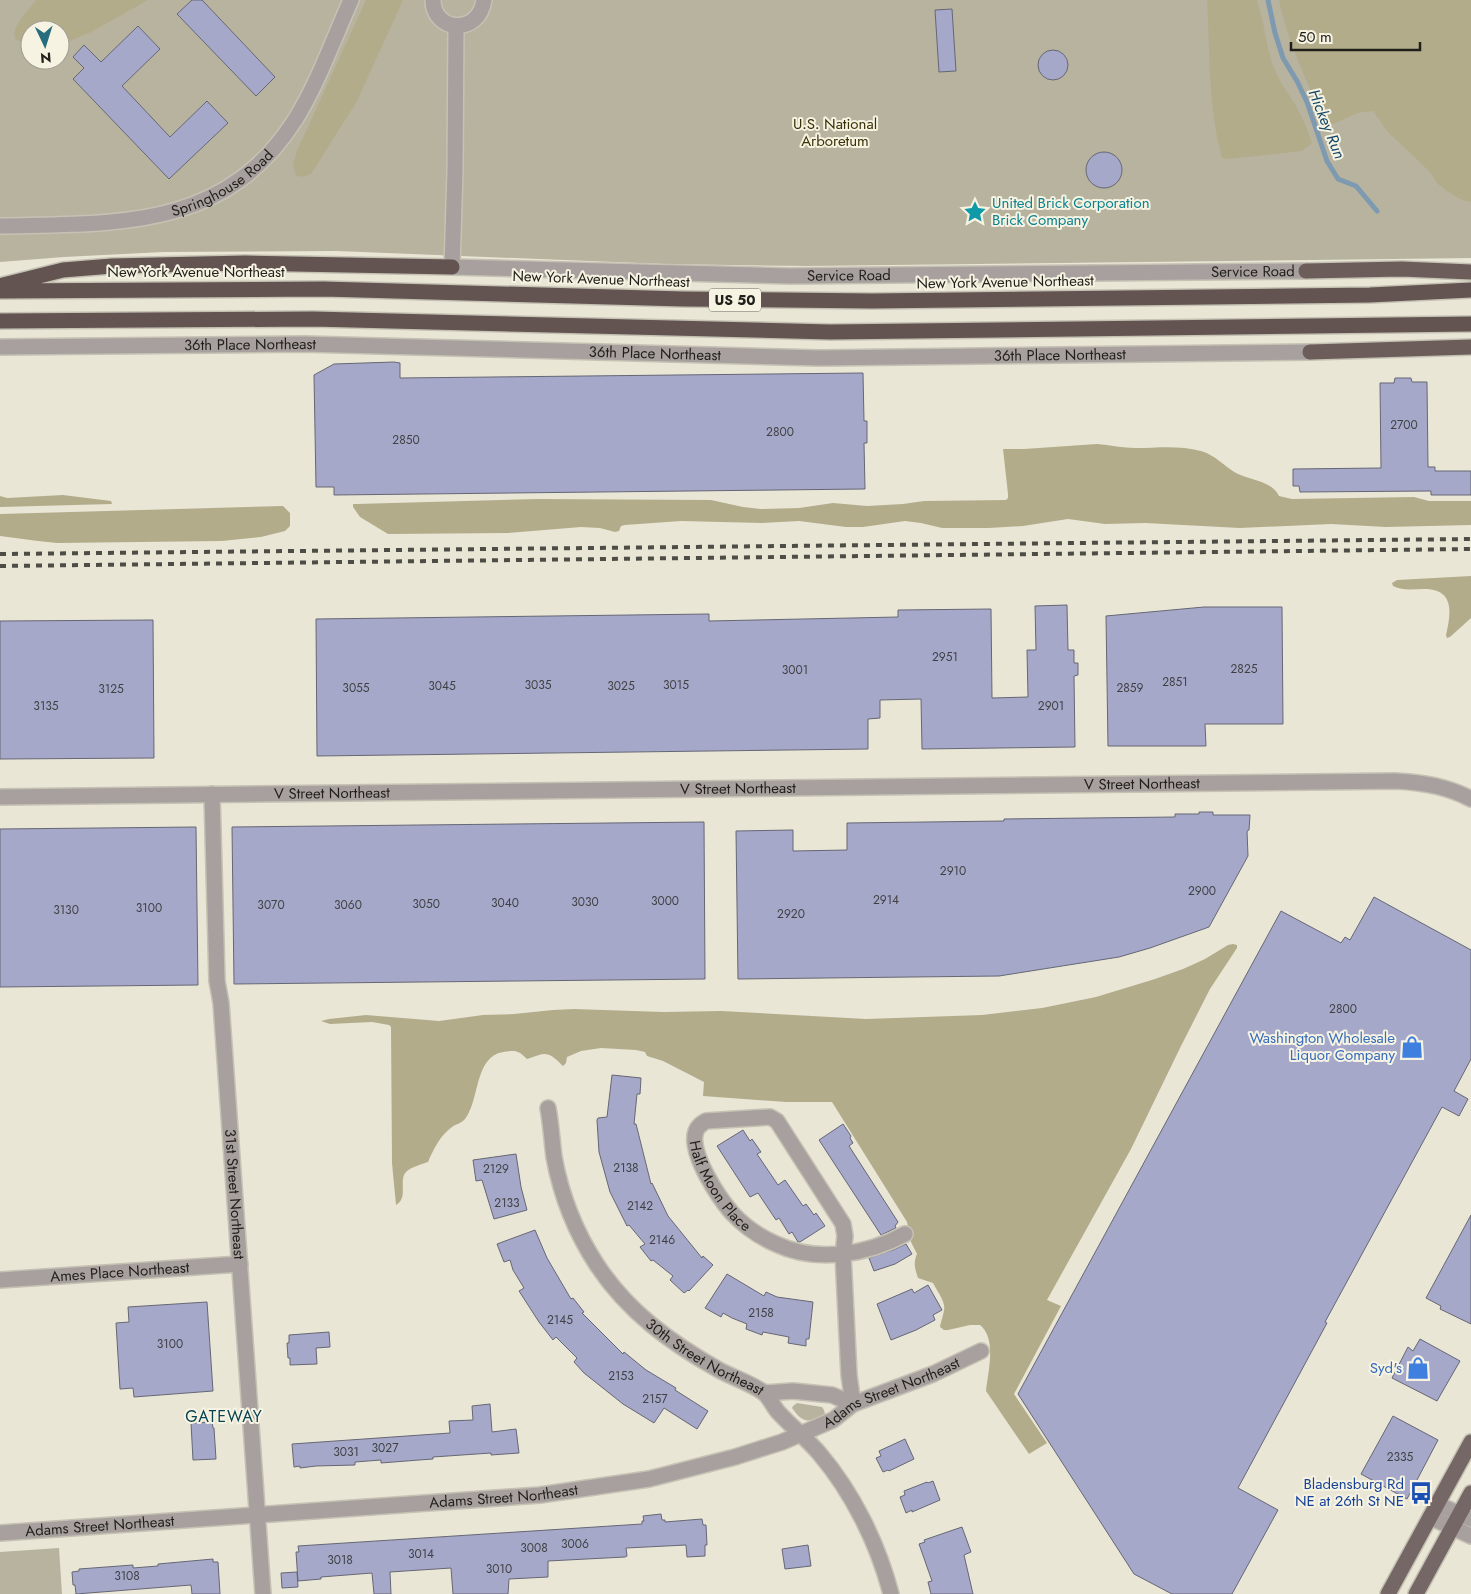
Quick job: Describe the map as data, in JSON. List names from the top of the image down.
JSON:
{
  "streets": {
    "highway": ["New York Avenue Northeast", "US 50"],
    "street": [
      "Springhouse Road",
      "Service Road",
      "36th Place Northeast",
      "V Street Northeast",
      "Half Moon Place",
      "31st Street Northeast",
      "Ames Place Northeast",
      "30th Street Northeast",
      "Adams Street Northeast"
    ]
  },
  "crossings": [
    ["V Street Northeast", "31st Street Northeast"],
    ["Half Moon Place", "Adams Street Northeast"],
    ["31st Street Northeast", "Ames Place Northeast"],
    ["31st Street Northeast", "Adams Street Northeast"],
    ["30th Street Northeast", "Adams Street Northeast"]
  ],
  "districts": ["GATEWAY"],
  "water": ["Hickey Run"],
  "parks": ["U.S. National Arboretum"],
  "places": {
    "place": ["United Brick Corporation Brick Company"],
    "shop": ["Washington Wholesale Liquor Company", "Syd's"],
    "bus stop": ["Bladensburg Rd NE at 26th St NE"]
  },
  "house_numbers": [
    "2700",
    "2800",
    "2850",
    "2951",
    "2825",
    "3001",
    "2851",
    "3035",
    "3015",
    "3045",
    "3025",
    "3055",
    "2859",
    "3125",
    "3135",
    "2901",
    "2910",
    "2900",
    "2914",
    "3000",
    "3030",
    "3040",
    "3050",
    "3070",
    "3060",
    "3100",
    "3130",
    "2920",
    "2800",
    "2138",
    "2129",
    "2133",
    "2142",
    "2146",
    "2158",
    "2145",
    "3100",
    "2153",
    "2157",
    "3027",
    "3031",
    "2335",
    "3006",
    "3008",
    "3014",
    "3018",
    "3010",
    "3108"
  ],
  "scale_bar": "50 m",
  "north": "bottom"
}
